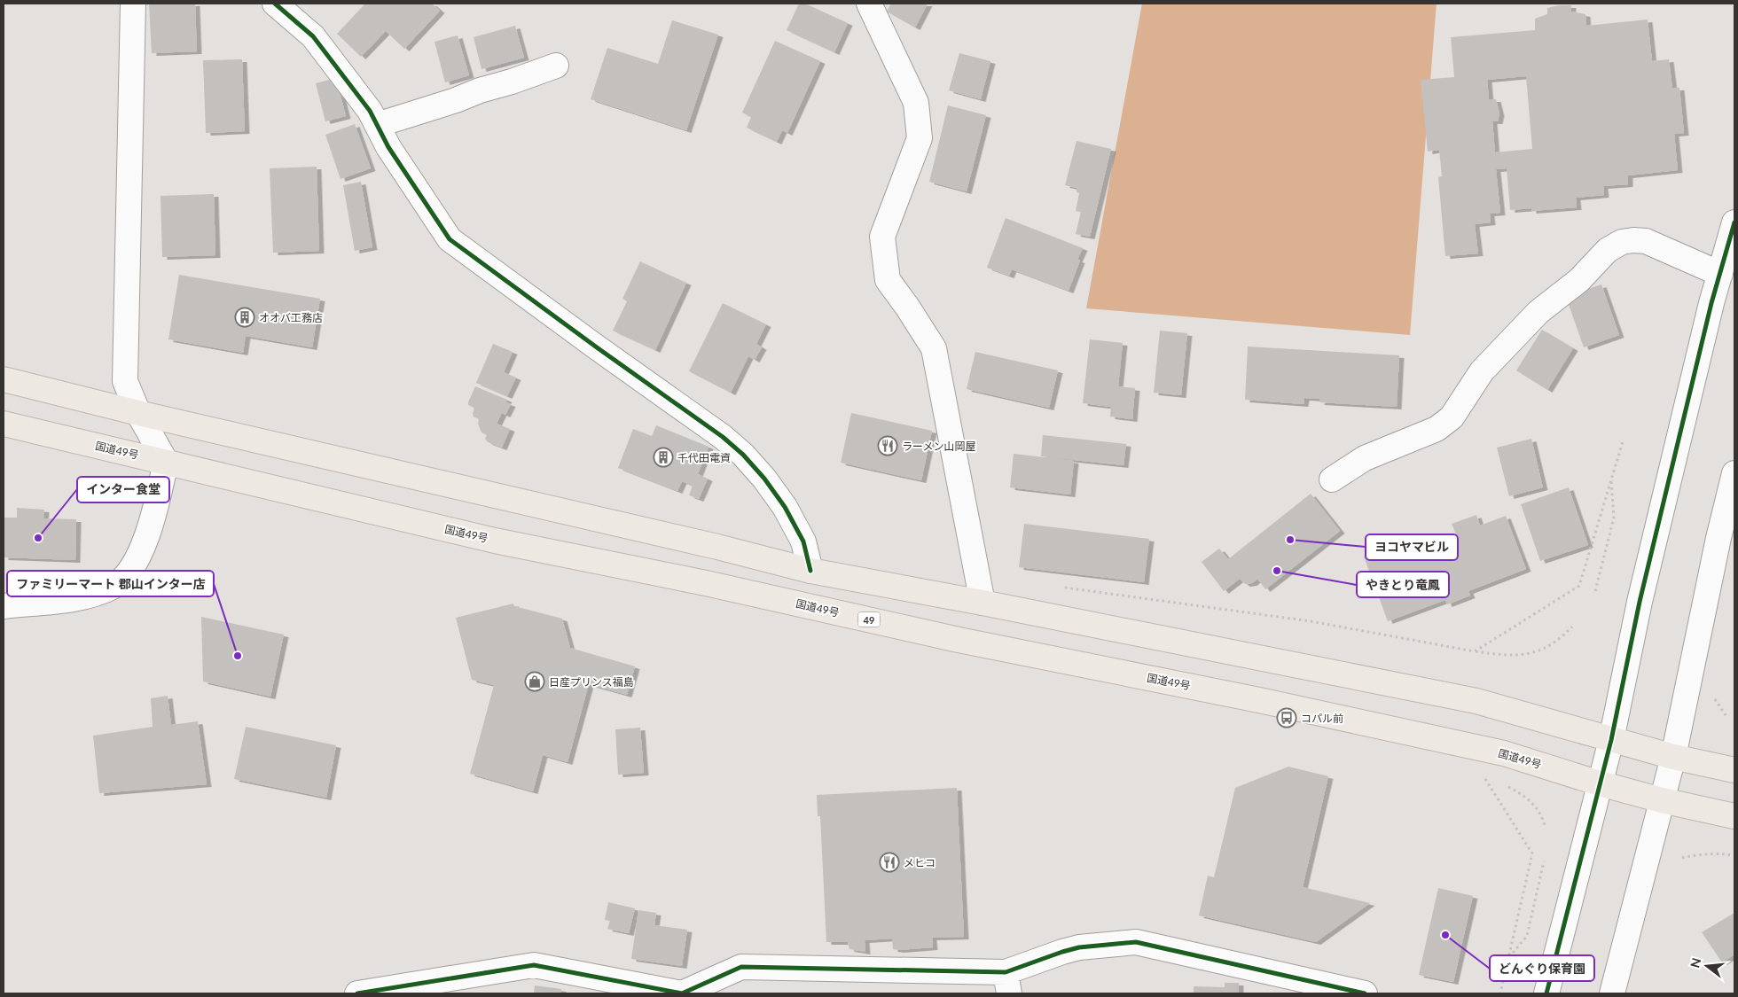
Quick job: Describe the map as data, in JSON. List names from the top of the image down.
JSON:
{
  "streets": {
    "highway": ["国道49号", "49"]
  },
  "places": {
    "building": ["オオバ工務店", "千代田電資"],
    "restaurant": ["ラーメン山岡屋", "メヒコ"],
    "other": [
      "インター食堂",
      "ヨコヤマビル",
      "やきとり竜鳳",
      "ファミリーマート 郡山インター店",
      "どんぐり保育園"
    ],
    "shop": ["日産プリンス福島"],
    "bus stop": ["コパル前"]
  },
  "north": "left"
}
